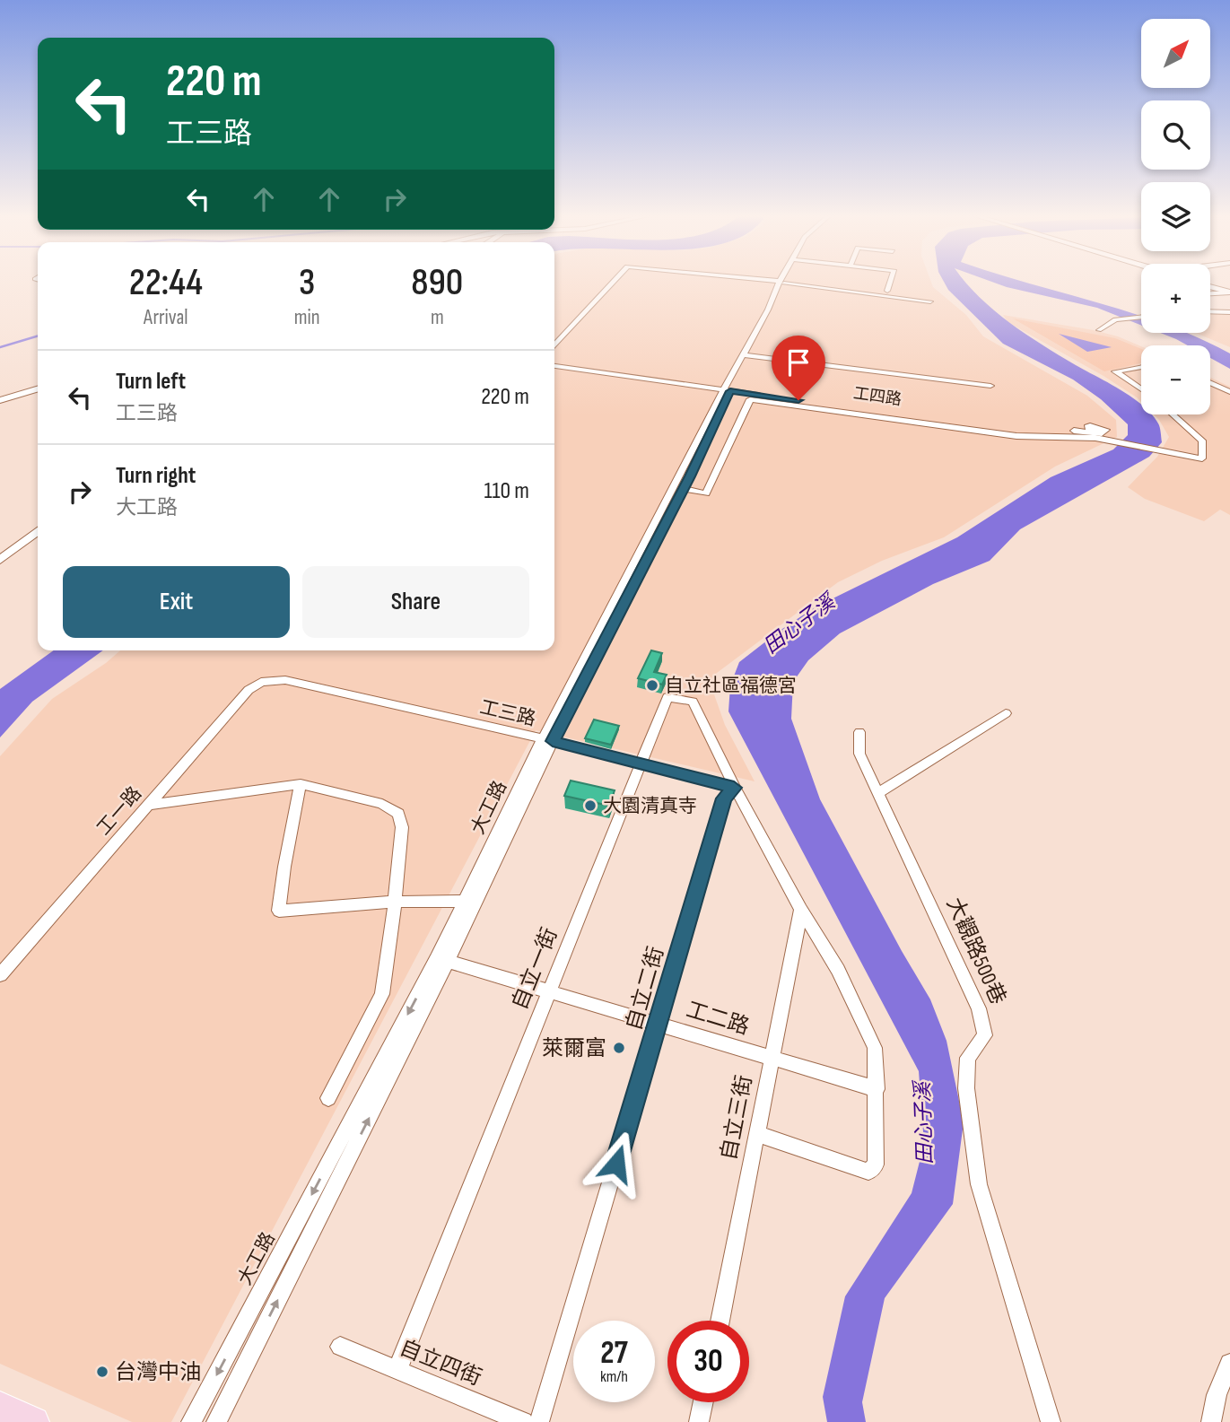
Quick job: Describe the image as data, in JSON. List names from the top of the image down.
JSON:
{
  "streets": {
    "street": [
      "工四路",
      "工三路",
      "大工路",
      "工一路",
      "大觀路500巷",
      "自立一街",
      "自立二街",
      "工二路",
      "自立三街",
      "自立四街"
    ]
  },
  "crossings": [
    ["工四路", "大工路"],
    ["工三路", "大工路"],
    ["工三路", "工一路"],
    ["工三路", "自立一街"],
    ["工三路", "自立二街"],
    ["大工路", "工二路"],
    ["自立一街", "自立二街"],
    ["自立一街", "工二路"],
    ["自立一街", "自立四街"],
    ["自立二街", "工二路"],
    ["工二路", "自立三街"]
  ],
  "water": ["田心子溪"],
  "places": [
    "自立社區福德宮",
    "大園清真寺",
    "萊爾富",
    "台灣中油"
  ],
  "north": "top right",
  "page": {
    "map_buttons": ["+", "−"],
    "turn": ["220 m", "工三路"],
    "eta": [
      "22:44",
      "Arrival",
      "3",
      "min",
      "890",
      "m"
    ],
    "list": [
      {
        "name": "Turn left",
        "note": "工三路",
        "value": "220 m"
      },
      {
        "name": "Turn right",
        "note": "大工路",
        "value": "110 m"
      }
    ],
    "buttons": ["Exit", "Share"],
    "speed": "27 km/h",
    "limit": "30"
  }
}
